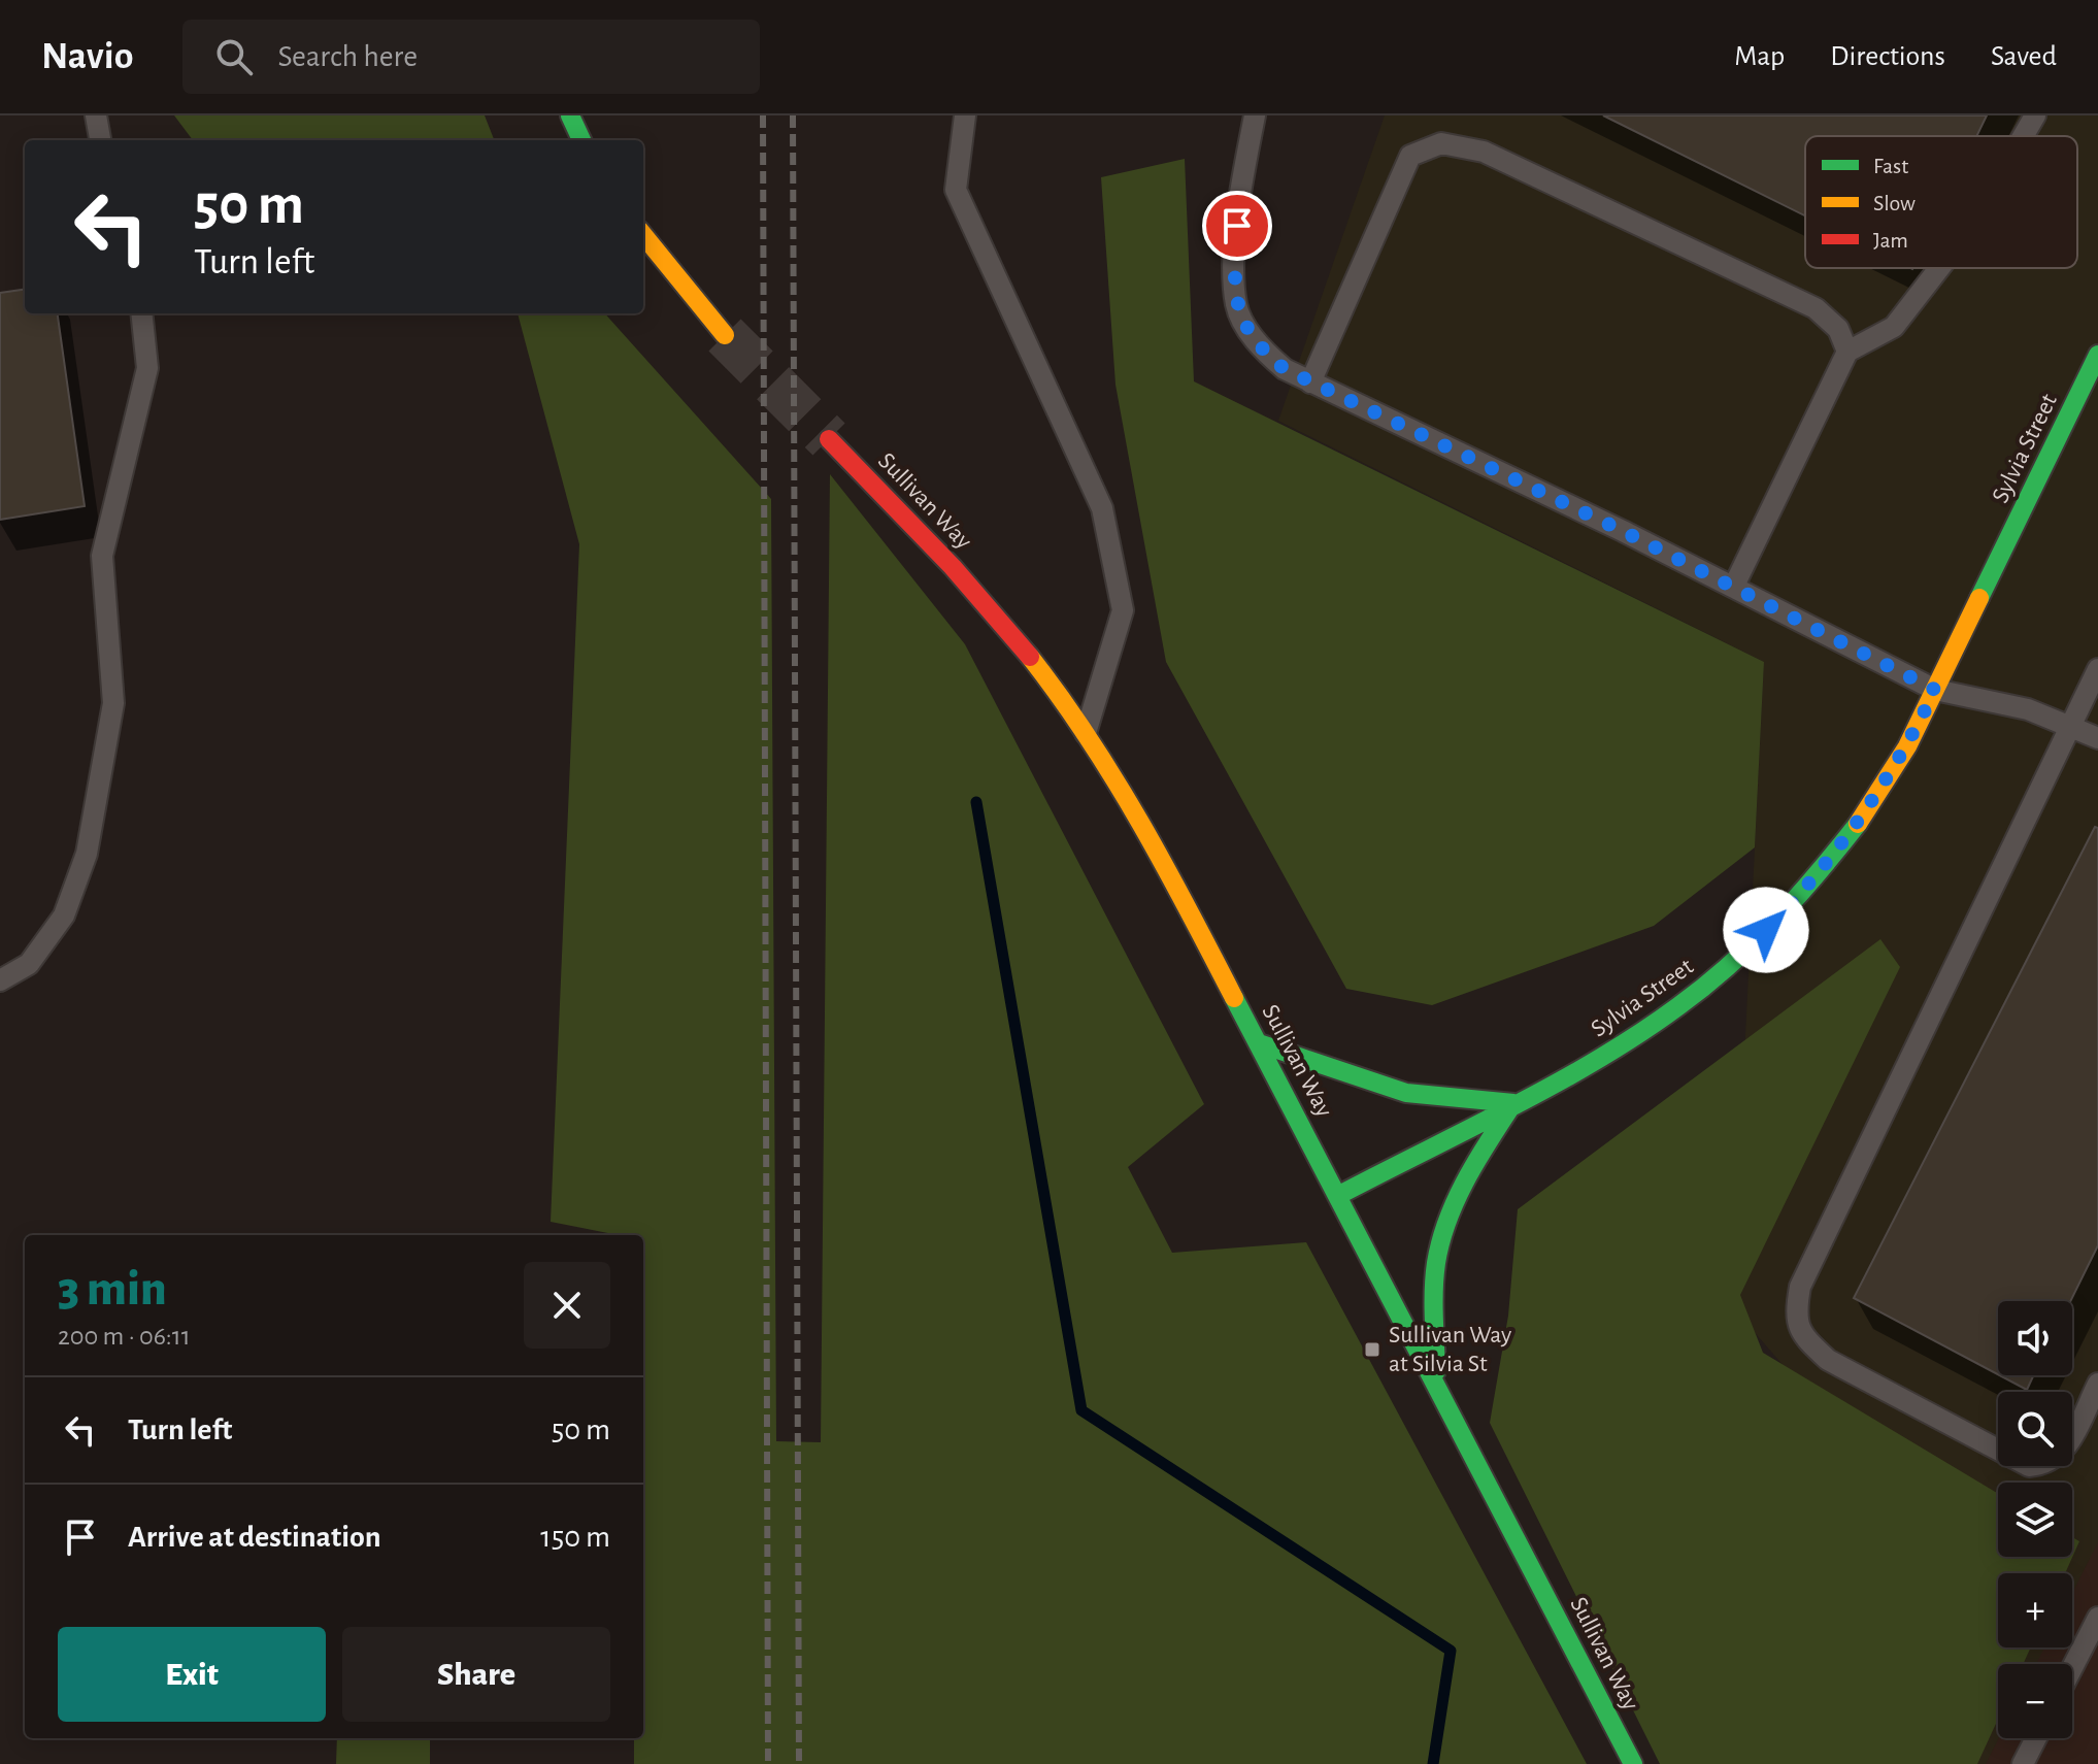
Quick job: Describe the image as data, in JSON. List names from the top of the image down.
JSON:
{
  "streets": {
    "main road": ["Sylvia Street", "Sullivan Way"]
  },
  "crossings": [
    ["Sylvia Street", "Sullivan Way"]
  ],
  "places": {
    "transit": ["Sullivan Way at Silvia St"]
  },
  "legend": ["Fast", "Slow", "Jam"],
  "page": {
    "header": "Navio",
    "search": "Search here",
    "nav": ["Map", "Directions", "Saved"],
    "turn": ["50 m", "Turn left"],
    "heading": ["3 min", "200 m · 06:11"],
    "map_buttons": ["+", "−"],
    "list": [
      {
        "name": "Turn left",
        "value": "50 m"
      },
      {
        "name": "Arrive at destination",
        "value": "150 m"
      }
    ],
    "buttons": ["Exit", "Share"]
  }
}
